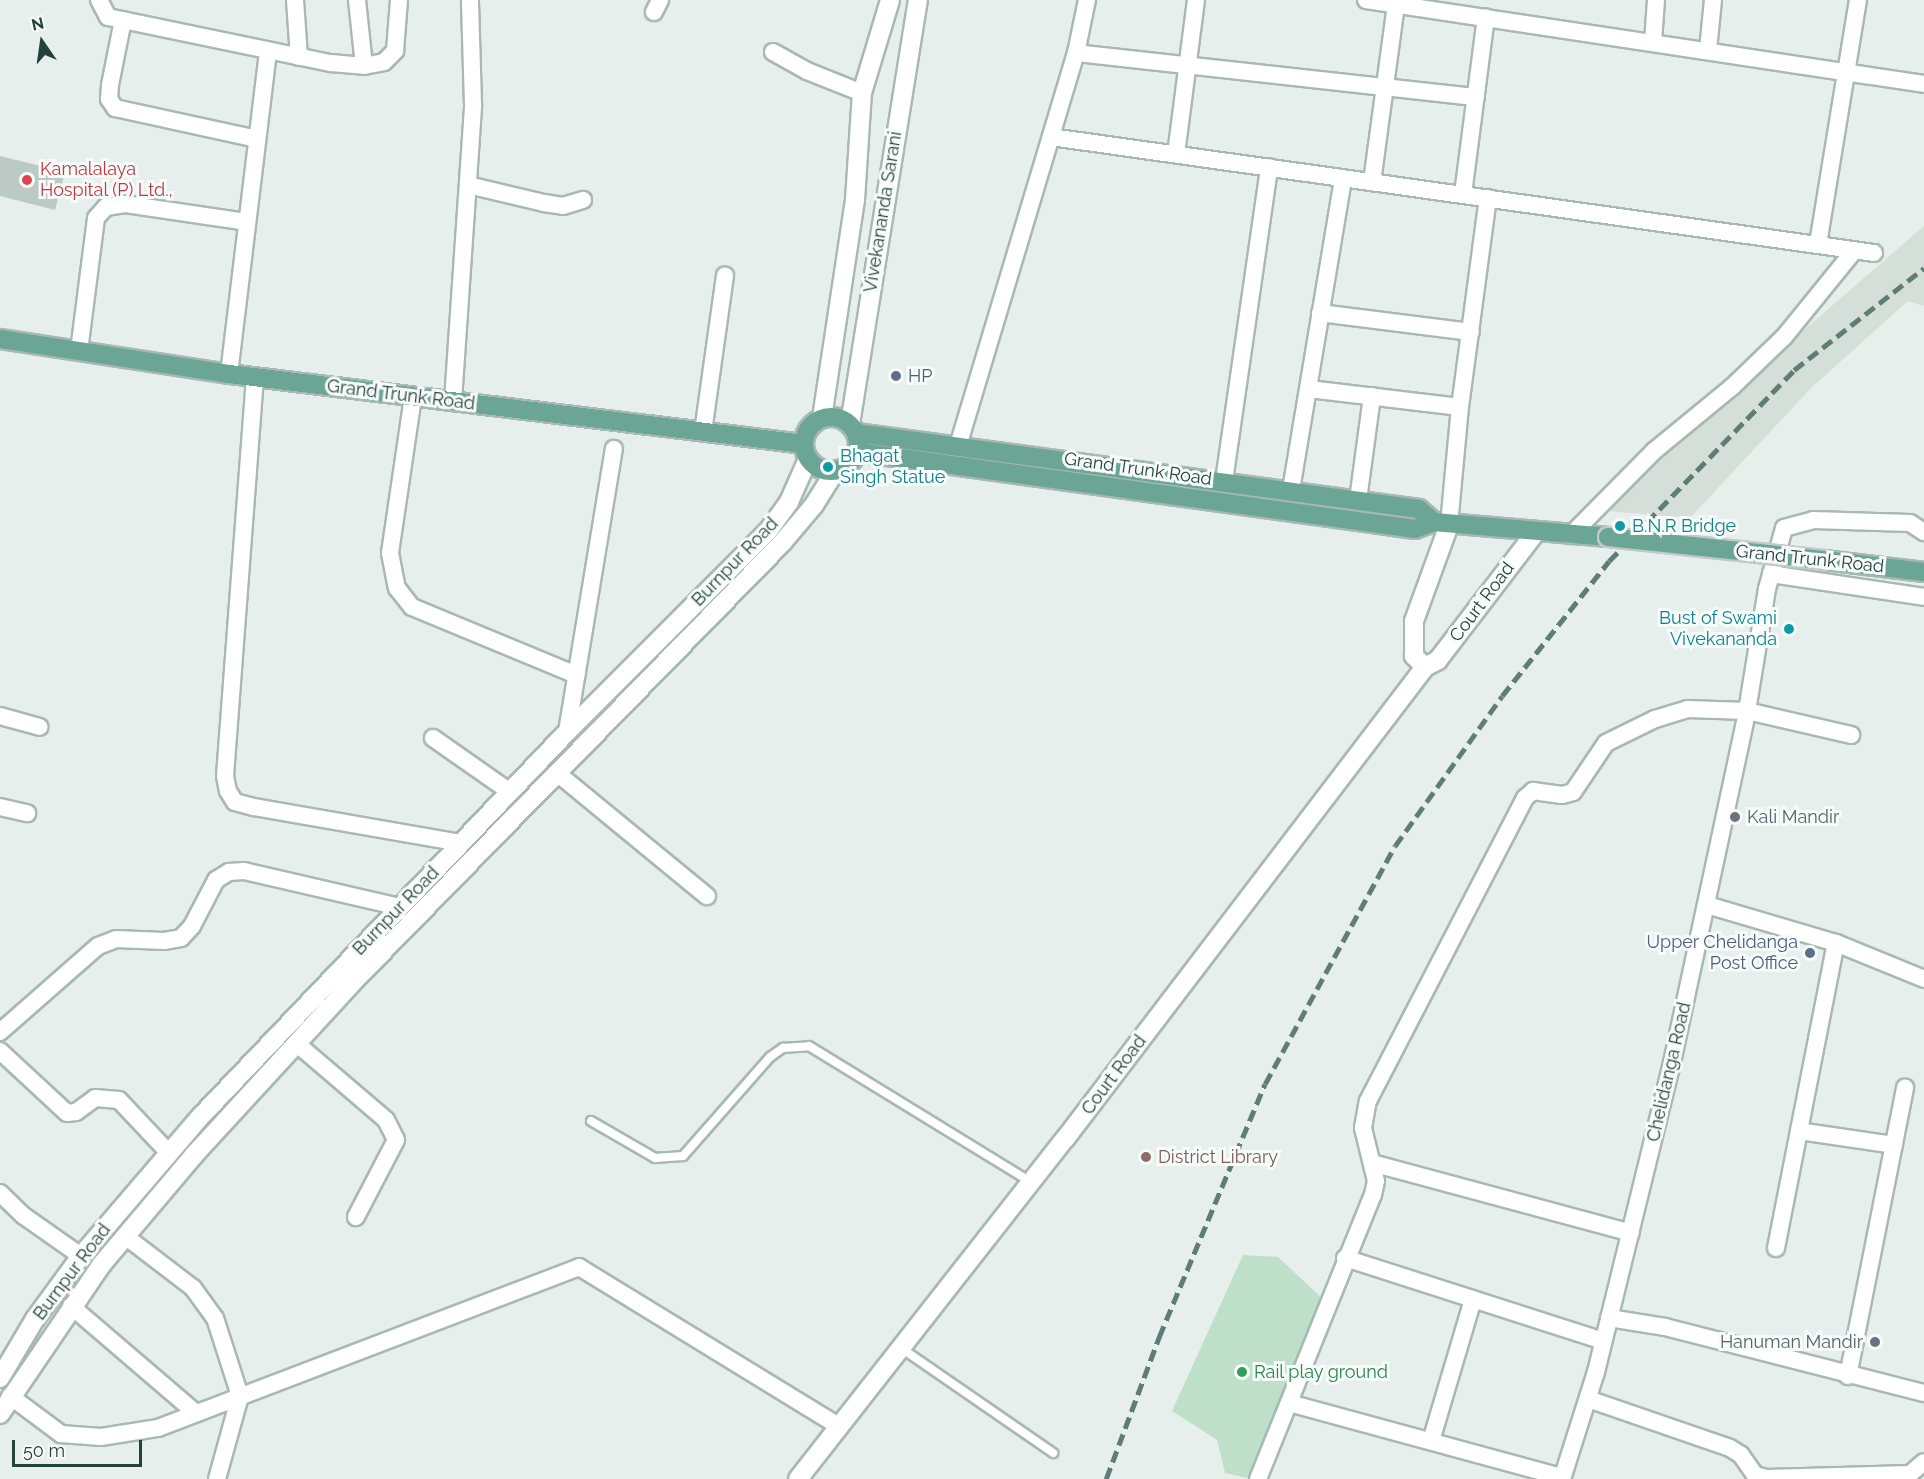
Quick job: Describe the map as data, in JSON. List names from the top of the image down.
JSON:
{
  "streets": {
    "main road": ["Grand Trunk Road"],
    "street": [
      "Vivekananda Sarani",
      "Burnpur Road",
      "Court Road",
      "Chelidanga Road"
    ]
  },
  "crossings": [
    ["Vivekananda Sarani", "Grand Trunk Road"],
    ["Vivekananda Sarani", "Burnpur Road"],
    ["Grand Trunk Road", "Burnpur Road"],
    ["Grand Trunk Road", "Court Road"]
  ],
  "places": [
    "Kamalalaya Hospital (P) Ltd.,",
    "HP",
    "Bhagat Singh Statue",
    "B.N.R Bridge",
    "Bust of Swami Vivekananda",
    "Kali Mandir",
    "Upper Chelidanga Post Office",
    "District Library",
    "Hanuman Mandir",
    "Rail play ground"
  ],
  "scale_bar": "50 m",
  "north": "top"
}
